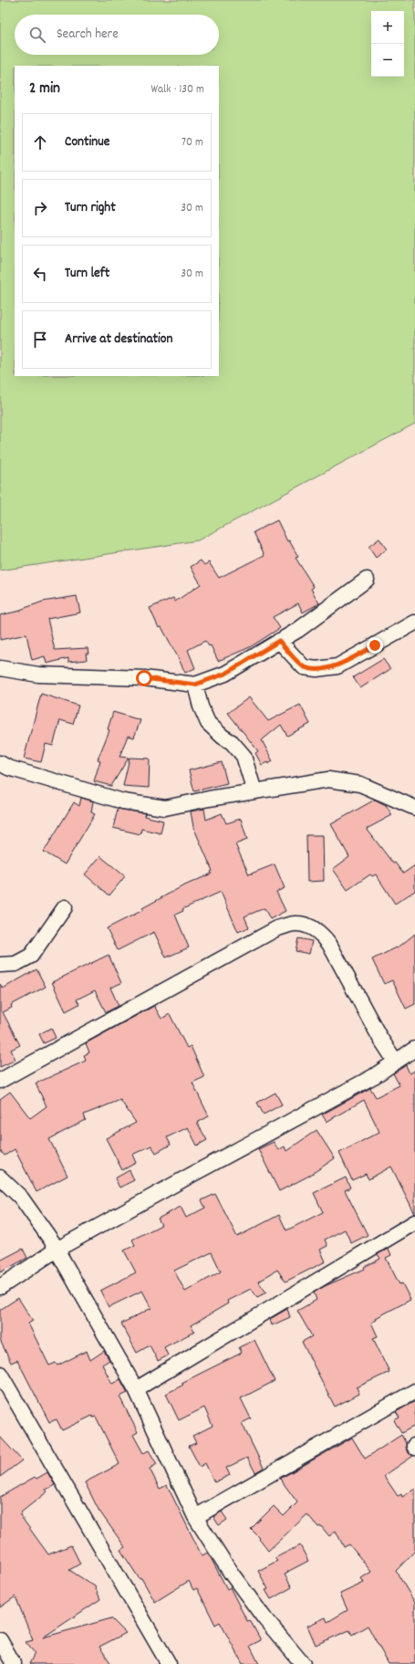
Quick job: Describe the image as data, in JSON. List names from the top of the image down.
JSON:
{
  "page": {
    "map_buttons": ["+", "−"],
    "search": "Search here",
    "heading": ["2 min", "Walk · 130 m"],
    "list": [
      ["Continue", "70 m"],
      ["Turn right", "30 m"],
      ["Turn left", "30 m"],
      "Arrive at destination"
    ]
  }
}
